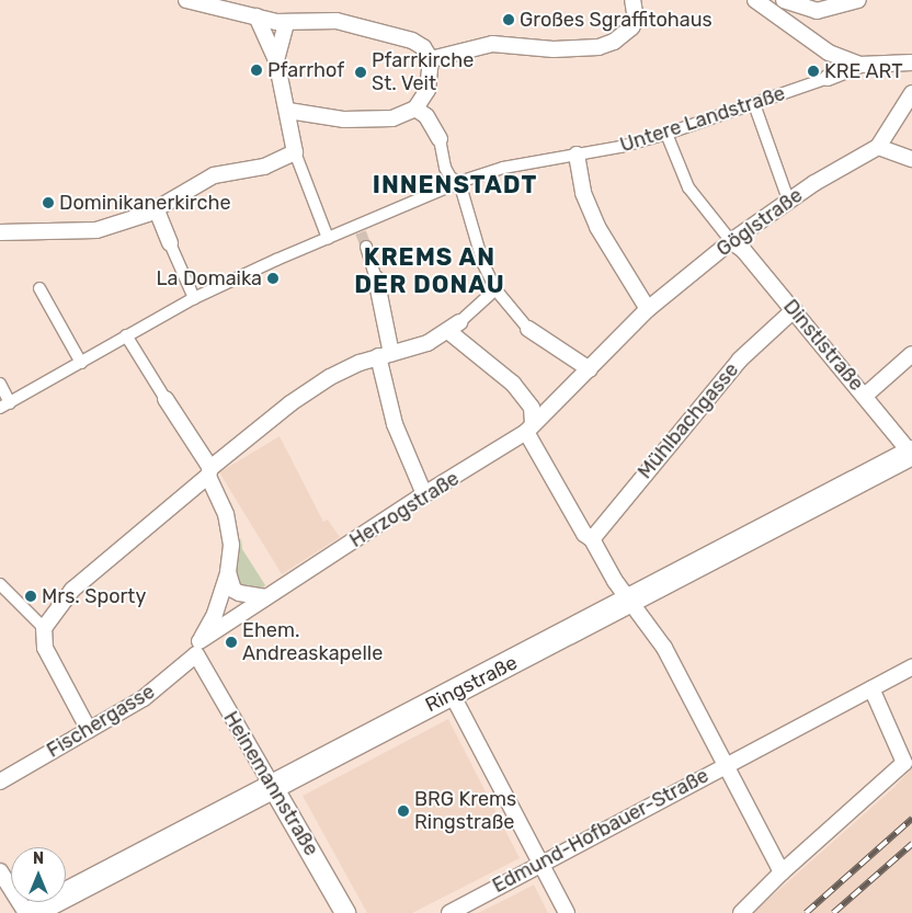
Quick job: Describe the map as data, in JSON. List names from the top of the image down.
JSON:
{
  "streets": {
    "main road": ["Ringstraße"],
    "street": [
      "Untere Landstraße",
      "Göglstraße",
      "Dinstlstraße",
      "Mühlbachgasse",
      "Herzogstraße",
      "Fischergasse",
      "Heinemannstraße",
      "Edmund-Hofbauer-Straße"
    ]
  },
  "crossings": [
    ["Göglstraße", "Dinstlstraße"],
    ["Göglstraße", "Herzogstraße"],
    ["Dinstlstraße", "Mühlbachgasse"],
    ["Dinstlstraße", "Ringstraße"],
    ["Herzogstraße", "Fischergasse"],
    ["Herzogstraße", "Heinemannstraße"],
    ["Ringstraße", "Heinemannstraße"],
    ["Fischergasse", "Heinemannstraße"]
  ],
  "districts": ["INNENSTADT", "KREMS AN DER DONAU"],
  "places": [
    "Großes Sgraffitohaus",
    "Pfarrhof",
    "KRE ART",
    "Pfarrkirche St. Veit",
    "Dominikanerkirche",
    "La Domaika",
    "Mrs. Sporty",
    "Ehem. Andreaskapelle",
    "BRG Krems Ringstraße"
  ],
  "north": "top"
}
